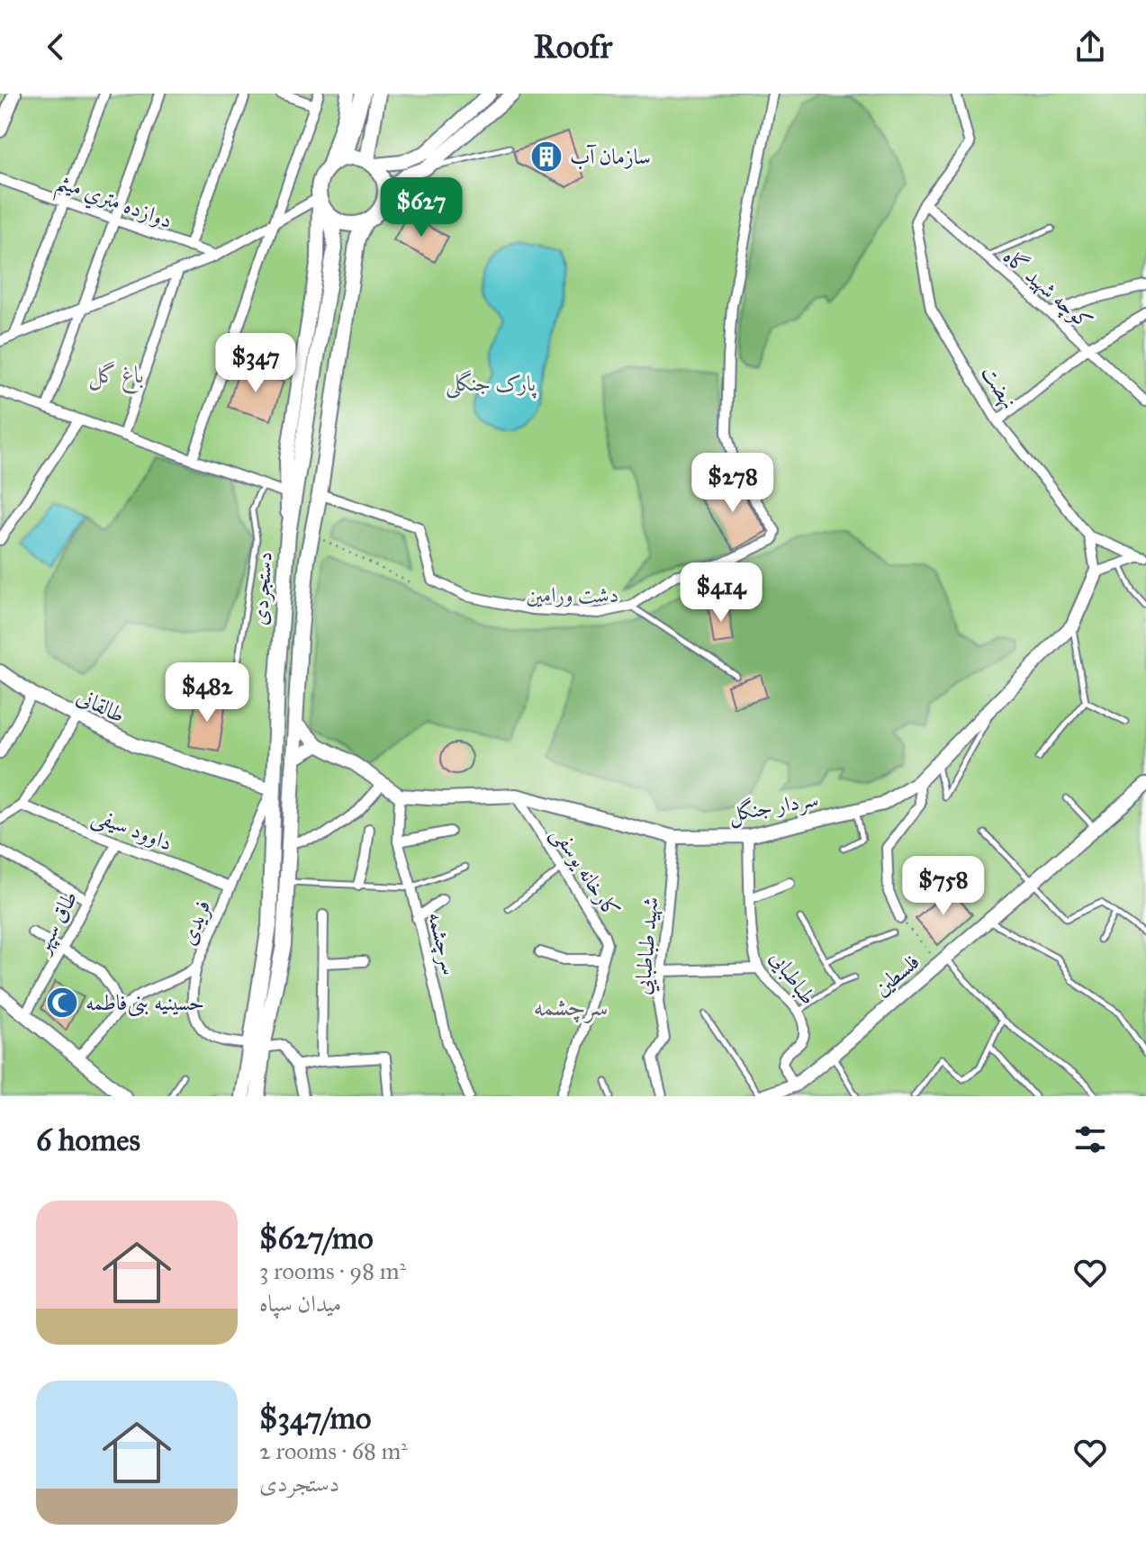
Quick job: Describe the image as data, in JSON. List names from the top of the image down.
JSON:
{
  "streets": {
    "main road": ["دستجردی"],
    "street": [
      "دوازده متري میثم",
      "کوچه شهید گاه",
      "نهضت",
      "طالقانی",
      "سردار جنگل",
      "داوود سیفی",
      "کارخانه یوسفی",
      "طاق سپهر",
      "فریدی",
      "سرچشمه",
      "شهيد طباطبايي",
      "فلسطین",
      "طباطبایی"
    ]
  },
  "crossings": [
    ["کوچه شهید گاه", "نهضت"],
    ["نهضت", "سردار جنگل"],
    ["دستجردی", "طالقانی"],
    ["دستجردی", "سردار جنگل"],
    ["دستجردی", "فریدی"],
    ["طالقانی", "فریدی"],
    ["سردار جنگل", "کارخانه یوسفی"],
    ["سردار جنگل", "سرچشمه"],
    ["سردار جنگل", "شهيد طباطبايي"],
    ["سردار جنگل", "طباطبایی"],
    ["داوود سیفی", "طاق سپهر"],
    ["داوود سیفی", "فریدی"],
    ["فلسطین", "طباطبایی"]
  ],
  "districts": ["باغ گل", "سرچشمه"],
  "parks": ["پارک جنگلی", "دشت ورامین"],
  "places": {
    "building": ["سازمان آب"],
    "mosque": ["حسینیه بنی‌فاطمه"]
  },
  "page": {
    "header": "Roofr",
    "price": [
      "$627",
      "$347",
      "$278",
      "$414",
      "$482",
      "$758"
    ],
    "heading": "6 homes",
    "list": [
      {
        "name": "$627/mo",
        "note": "3 rooms · 98 m² · میدان سپاه"
      },
      {
        "name": "$347/mo",
        "note": "2 rooms · 68 m² · دستجردی"
      }
    ]
  }
}
